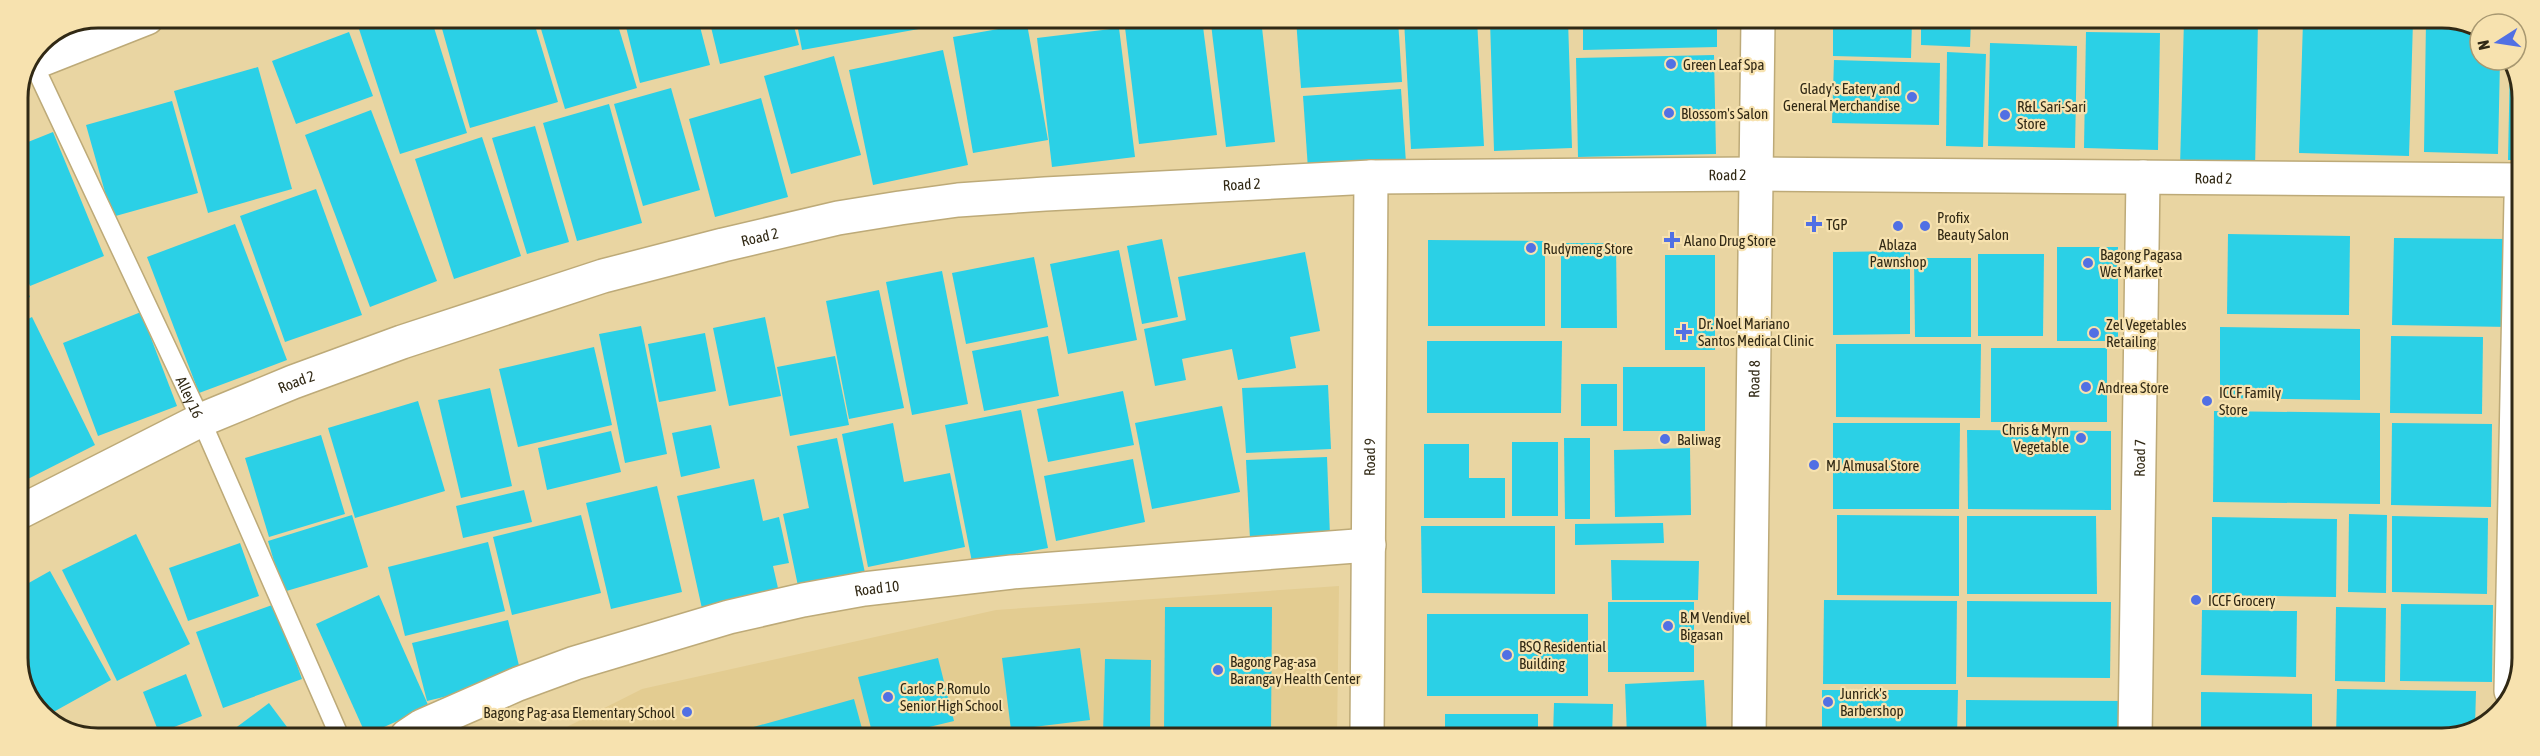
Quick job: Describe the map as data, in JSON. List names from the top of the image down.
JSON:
{
  "streets": {
    "street": [
      "Road 2",
      "Road 8",
      "Road 9",
      "Road 7",
      "Road 10"
    ],
    "lane": ["Alley 16"]
  },
  "crossings": [
    ["Road 2", "Road 8"],
    ["Road 2", "Alley 16"],
    ["Road 2", "Road 9"],
    ["Road 2", "Road 7"],
    ["Road 9", "Road 10"]
  ],
  "places": {
    "other": [
      "Green Leaf Spa",
      "Glady's Eatery and General Merchandise",
      "Blossom's Salon",
      "R&L Sari-Sari Store",
      "Ablaza Pawnshop",
      "Profix Beauty Salon",
      "Rudymeng Store",
      "Bagong Pagasa Wet Market",
      "Zel Vegetables Retailing",
      "Andrea Store",
      "ICCF Family Store",
      "Chris & Myrn Vegetable",
      "Baliwag",
      "MJ Almusal Store",
      "ICCF Grocery",
      "B.M Vendivel Bigasan",
      "BSQ Residential Building",
      "Bagong Pag-asa Barangay Health Center",
      "Carlos P. Romulo Senior High School",
      "Junrick's Barbershop",
      "Bagong Pag-asa Elementary School"
    ],
    "health": ["TGP", "Alano Drug Store", "Dr. Noel Mariano Santos Medical Clinic"]
  },
  "north": "left"
}
